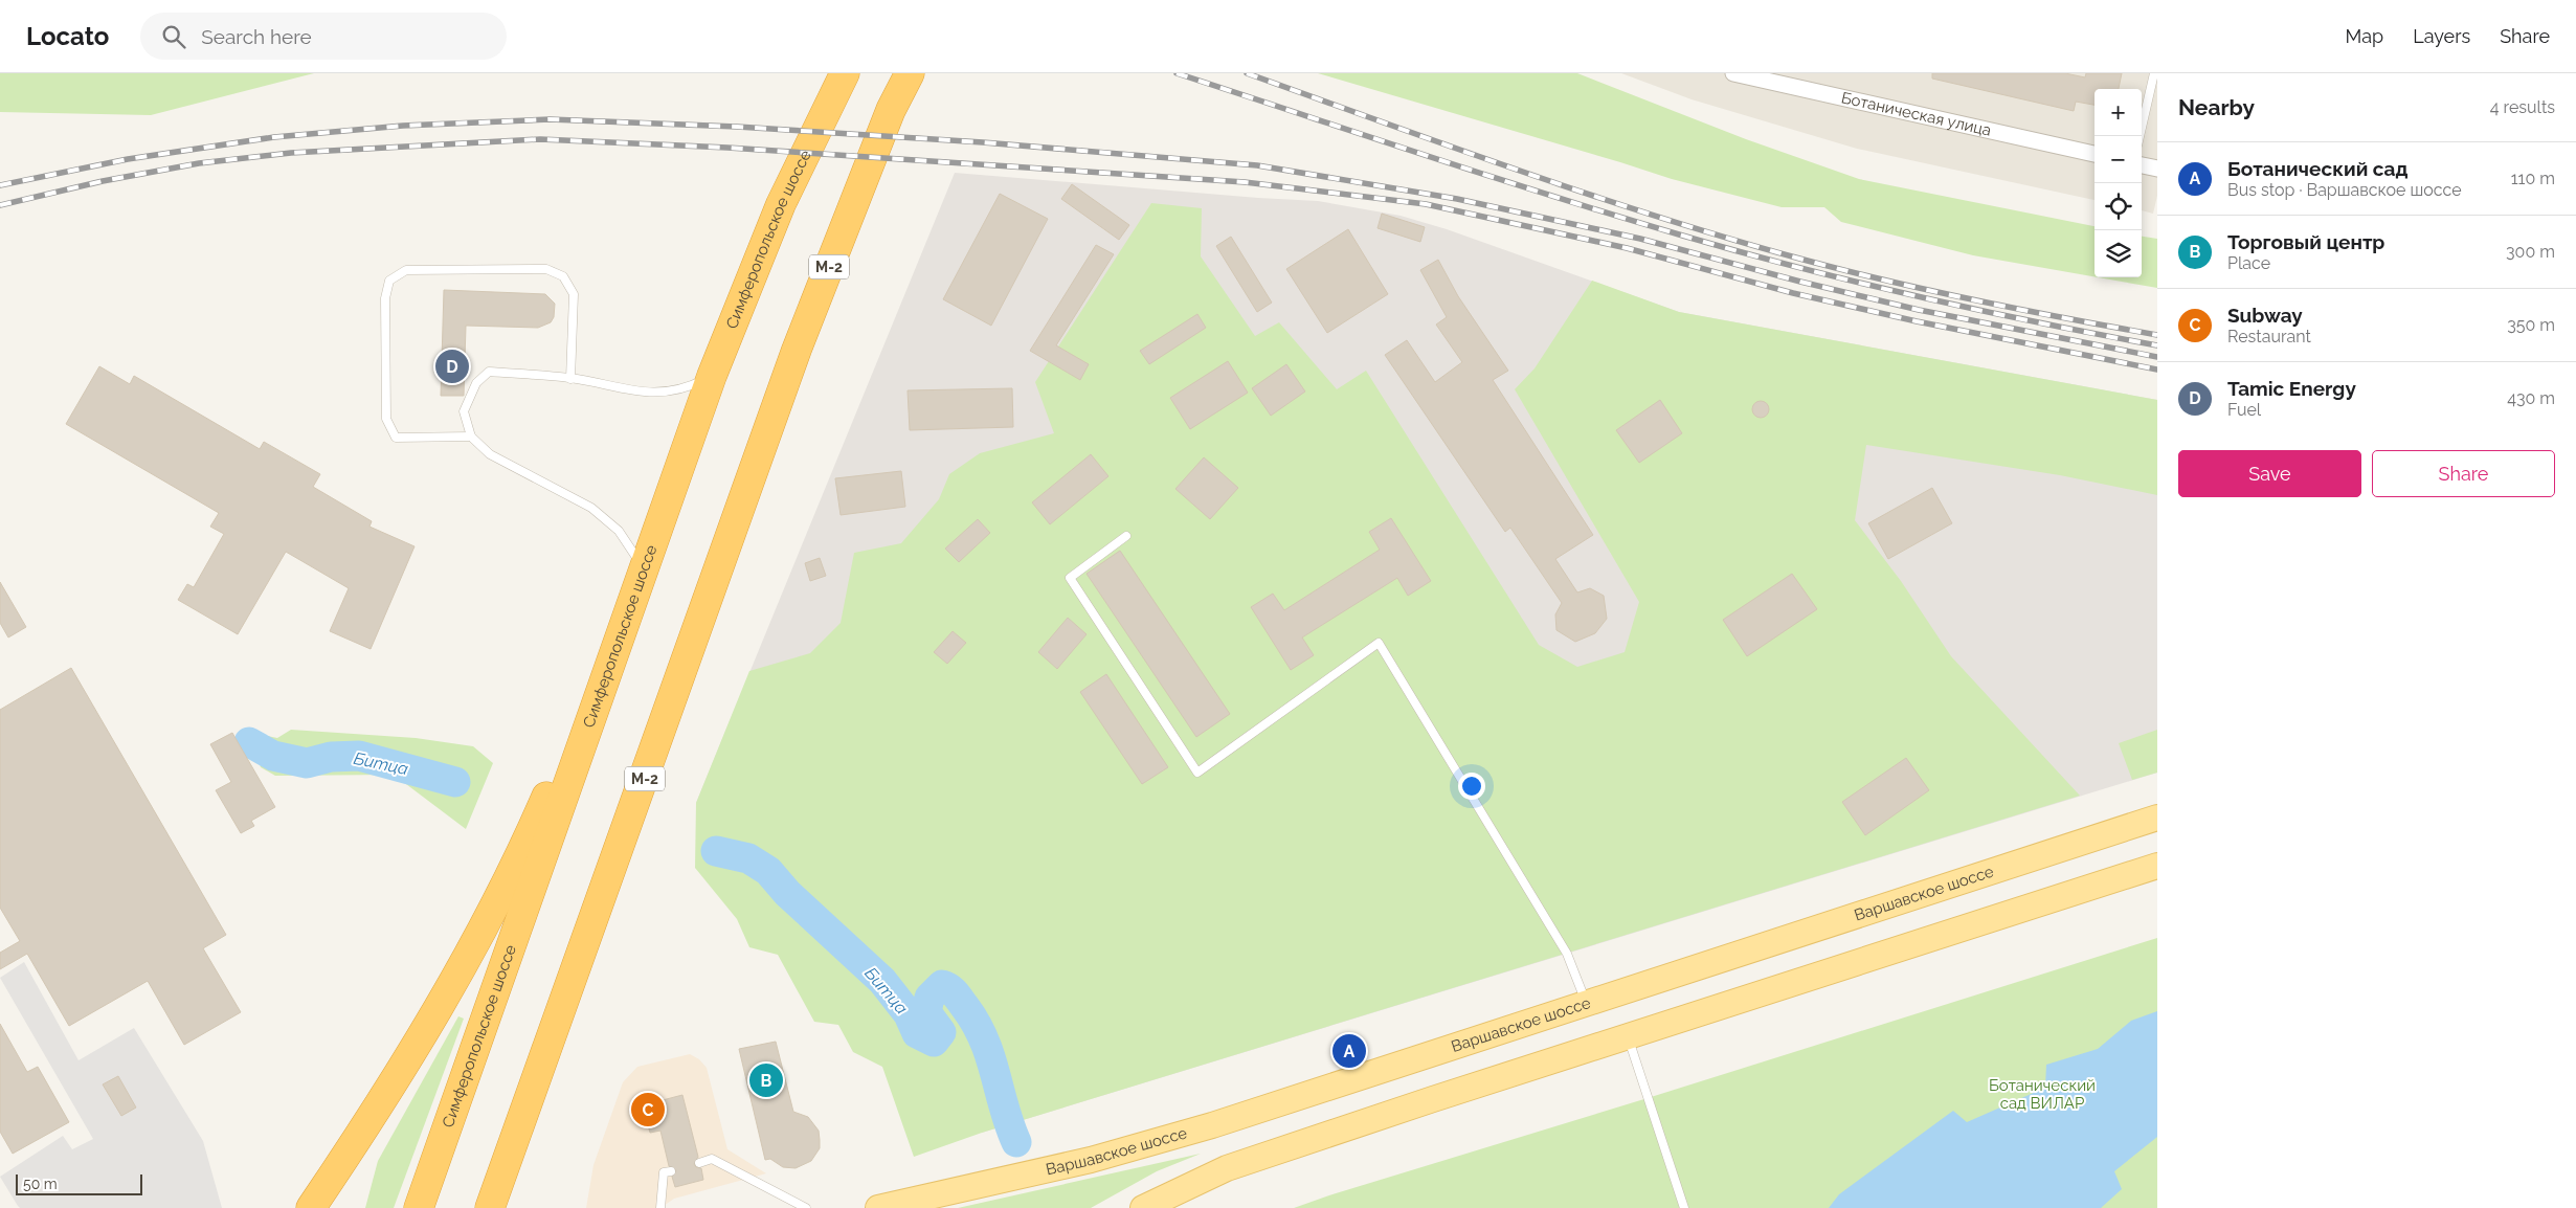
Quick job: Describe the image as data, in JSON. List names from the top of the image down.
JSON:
{
  "streets": {
    "highway": ["Симферопольское шоссе", "М-2"],
    "main road": ["Варшавское шоссе"],
    "street": ["Ботаническая улица"]
  },
  "water": ["Битца"],
  "parks": ["Ботанический сад ВИЛАР"],
  "scale_bar": "50 m",
  "page": {
    "header": "Locato",
    "search": "Search here",
    "nav": ["Map", "Layers", "Share"],
    "heading": ["Nearby", "4 results"],
    "map_buttons": ["+", "−"],
    "list": [
      {
        "mark": "A",
        "name": "Ботанический сад",
        "note": "Bus stop · Варшавское шоссе",
        "value": "110 m"
      },
      {
        "mark": "B",
        "name": "Торговый центр",
        "note": "Place",
        "value": "300 m"
      },
      {
        "mark": "C",
        "name": "Subway",
        "note": "Restaurant",
        "value": "350 m"
      },
      {
        "mark": "D",
        "name": "Tamic Energy",
        "note": "Fuel",
        "value": "430 m"
      }
    ],
    "pins": [
      "D",
      "A",
      "B",
      "C"
    ],
    "buttons": ["Save", "Share"],
    "scale": "50 m"
  }
}
